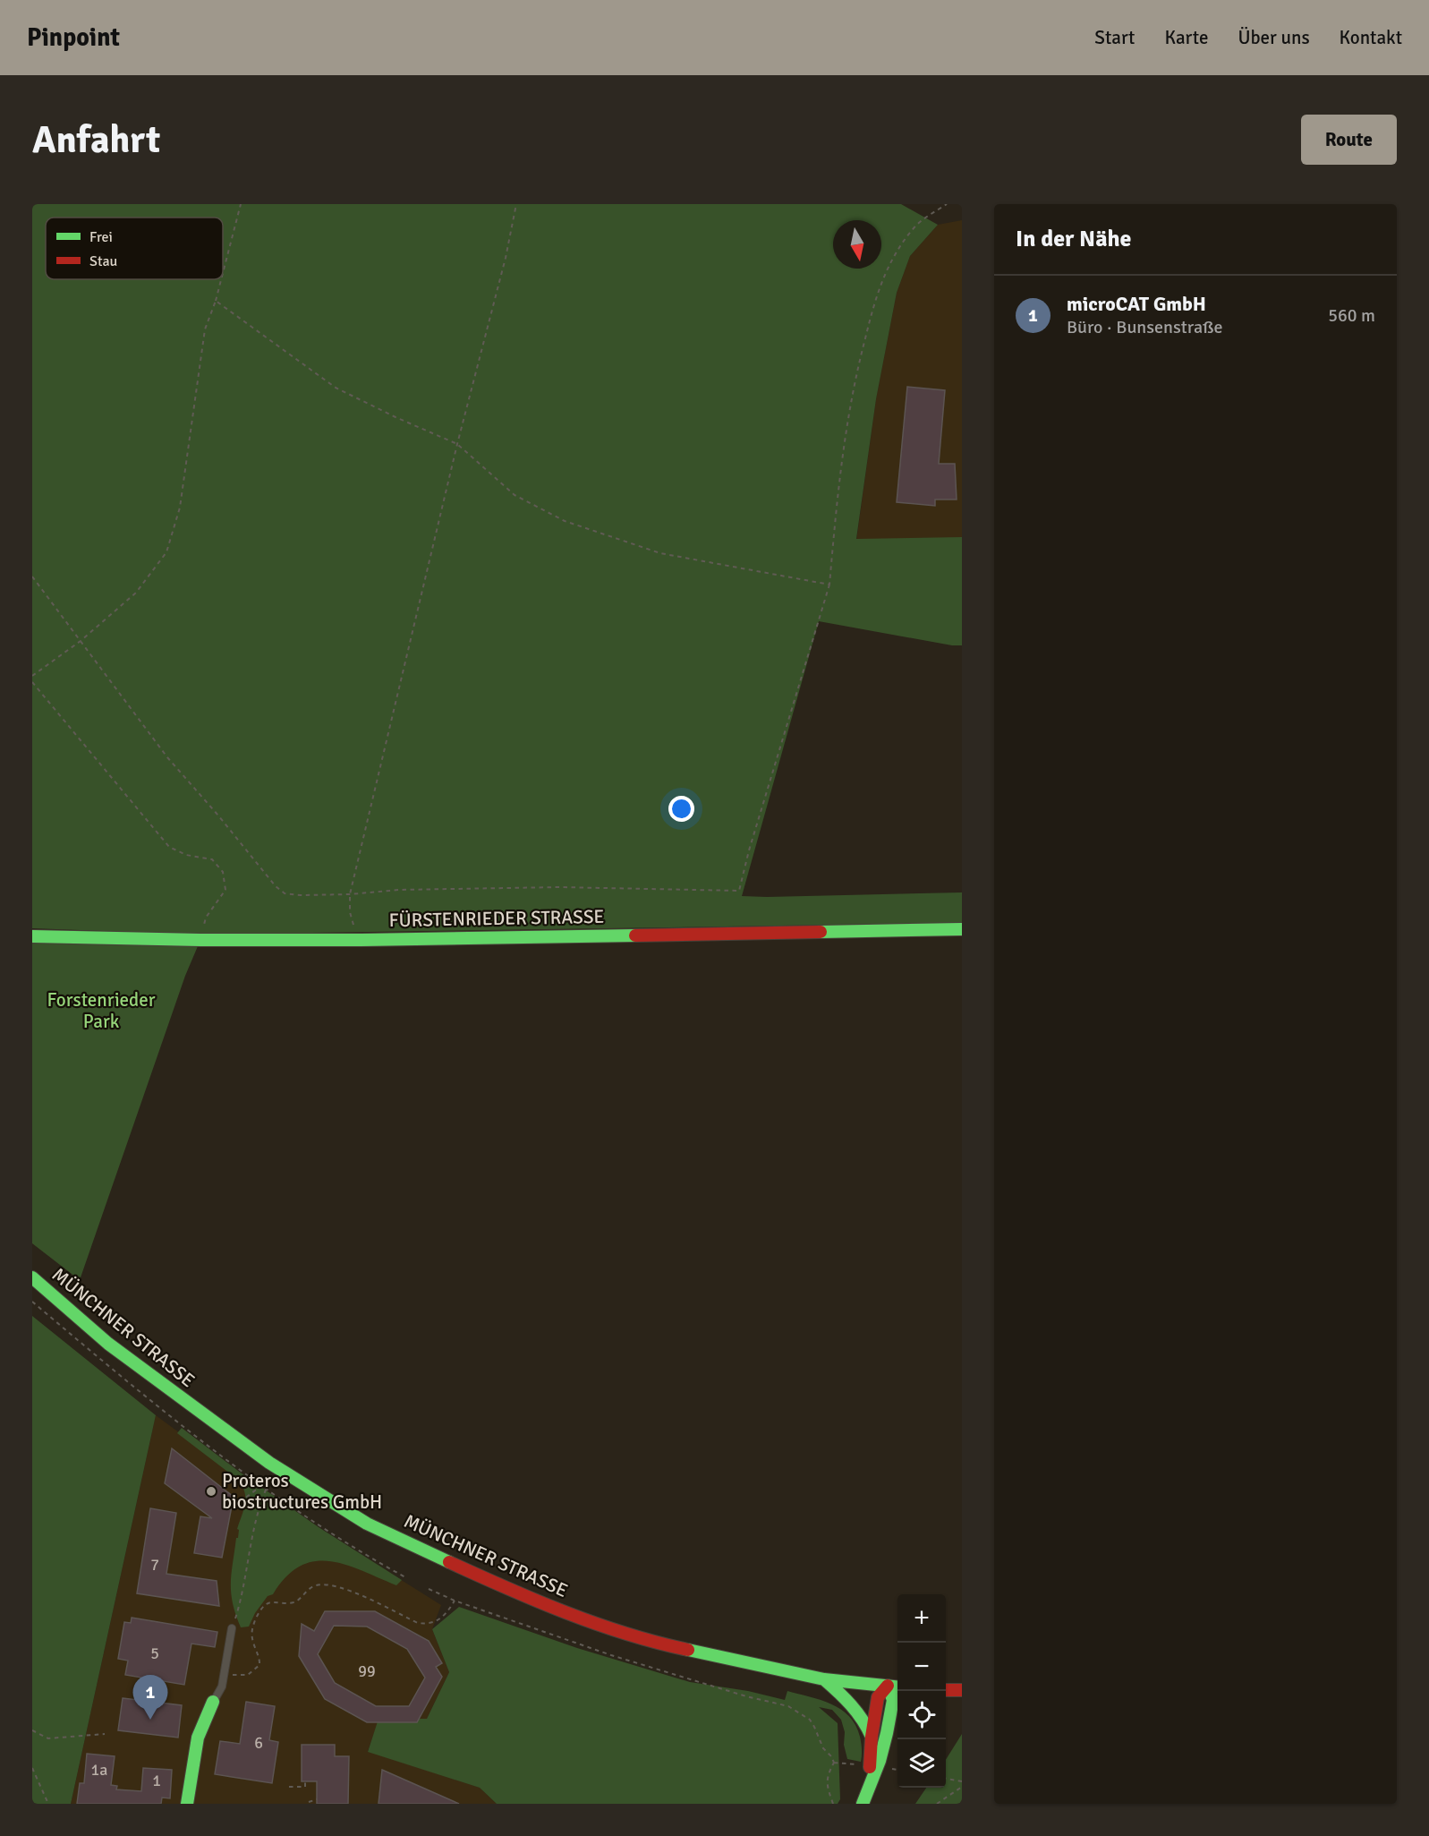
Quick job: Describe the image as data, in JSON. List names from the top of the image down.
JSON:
{
  "streets": {
    "street": ["FÜRSTENRIEDER STRASSE", "MÜNCHNER STRASSE"]
  },
  "parks": ["Forstenrieder Park"],
  "places": ["Proteros biostructures GmbH"],
  "house_numbers": [
    "7",
    "5",
    "99",
    "6",
    "1a",
    "1"
  ],
  "legend": ["Frei", "Stau"],
  "north": "bottom",
  "page": {
    "header": "Pinpoint",
    "nav": [
      "Start",
      "Karte",
      "Über uns",
      "Kontakt"
    ],
    "buttons": "Route",
    "title": "Anfahrt",
    "heading": "In der Nähe",
    "list": [
      {
        "mark": "1",
        "name": "microCAT GmbH",
        "note": "Büro · Bunsenstraße",
        "value": "560 m"
      }
    ],
    "map_buttons": ["+", "−"],
    "pins": "1"
  }
}
